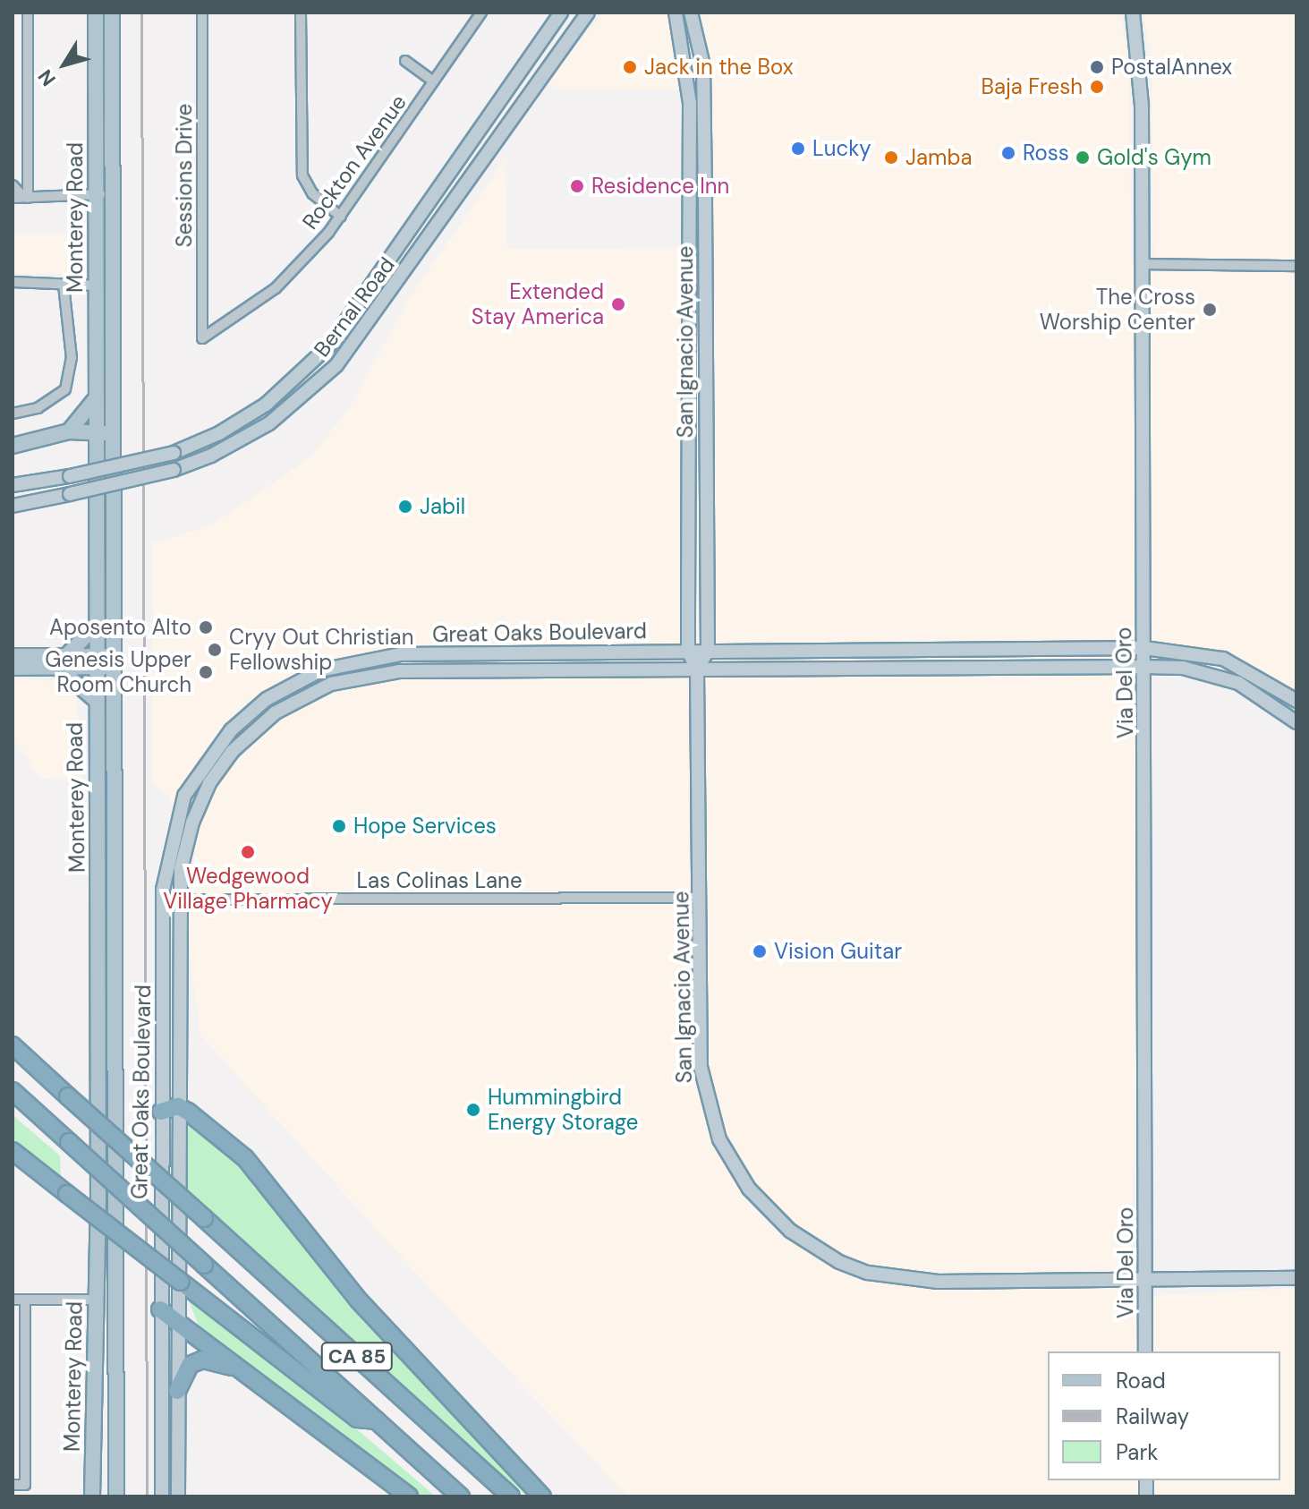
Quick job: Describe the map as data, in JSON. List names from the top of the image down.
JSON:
{
  "streets": {
    "highway": ["CA 85"],
    "main road": [
      "Monterey Road",
      "Bernal Road",
      "San Ignacio Avenue",
      "Great Oaks Boulevard",
      "Via Del Oro"
    ],
    "street": ["Rockton Avenue", "Sessions Drive", "Las Colinas Lane"]
  },
  "crossings": [
    ["Rockton Avenue", "Sessions Drive"],
    ["San Ignacio Avenue", "Great Oaks Boulevard"],
    ["San Ignacio Avenue", "Via Del Oro"],
    ["San Ignacio Avenue", "Las Colinas Lane"],
    ["Great Oaks Boulevard", "Via Del Oro"],
    ["Great Oaks Boulevard", "Las Colinas Lane"]
  ],
  "places": [
    "Jack in the Box",
    "PostalAnnex",
    "Baja Fresh",
    "Lucky",
    "Ross",
    "Jamba",
    "Gold's Gym",
    "Residence Inn",
    "Extended Stay America",
    "The Cross Worship Center",
    "Jabil",
    "Aposento Alto",
    "Cryy Out Christian Fellowship",
    "Genesis Upper Room Church",
    "Hope Services",
    "Wedgewood Village Pharmacy",
    "Vision Guitar",
    "Hummingbird Energy Storage"
  ],
  "legend": ["Road", "Railway", "Park"],
  "north": "bottom left"
}
